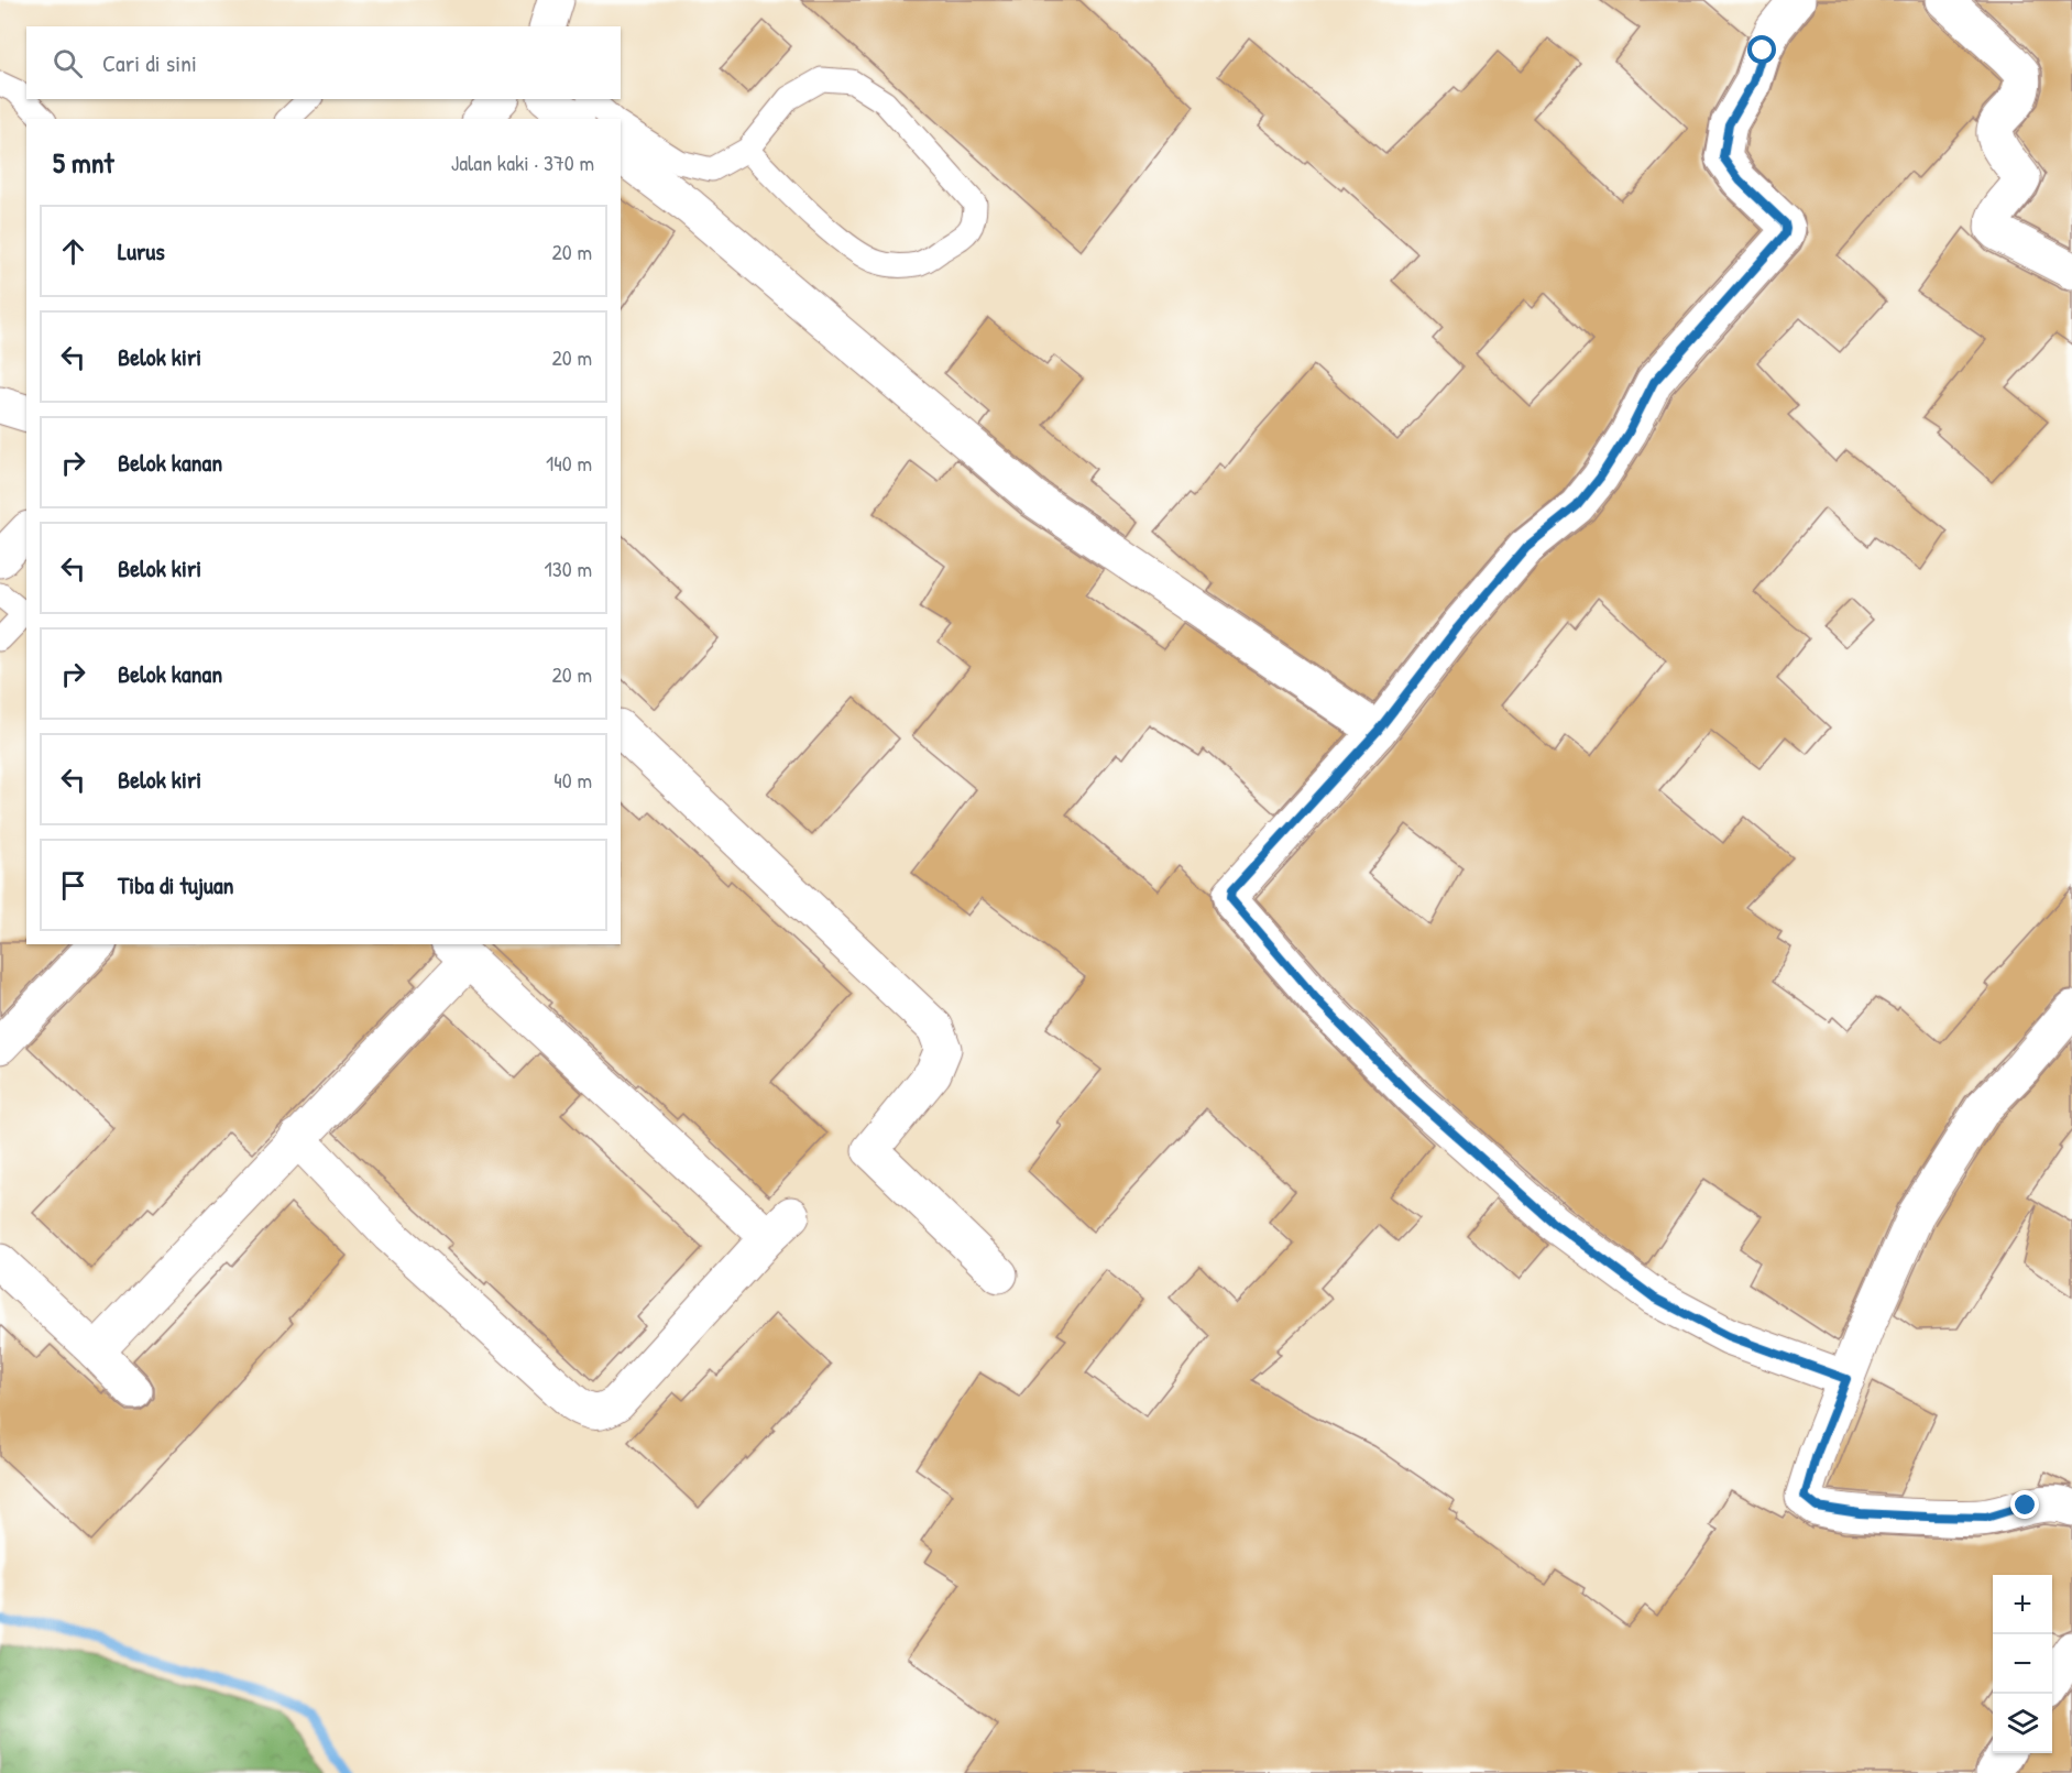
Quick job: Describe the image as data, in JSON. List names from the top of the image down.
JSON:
{
  "page": {
    "search": "Cari di sini",
    "heading": ["5 mnt", "Jalan kaki · 370 m"],
    "list": [
      ["Lurus", "20 m"],
      ["Belok kiri", "20 m"],
      ["Belok kanan", "140 m"],
      ["Belok kiri", "130 m"],
      ["Belok kanan", "20 m"],
      ["Belok kiri", "40 m"],
      "Tiba di tujuan"
    ],
    "map_buttons": ["+", "−"]
  }
}
